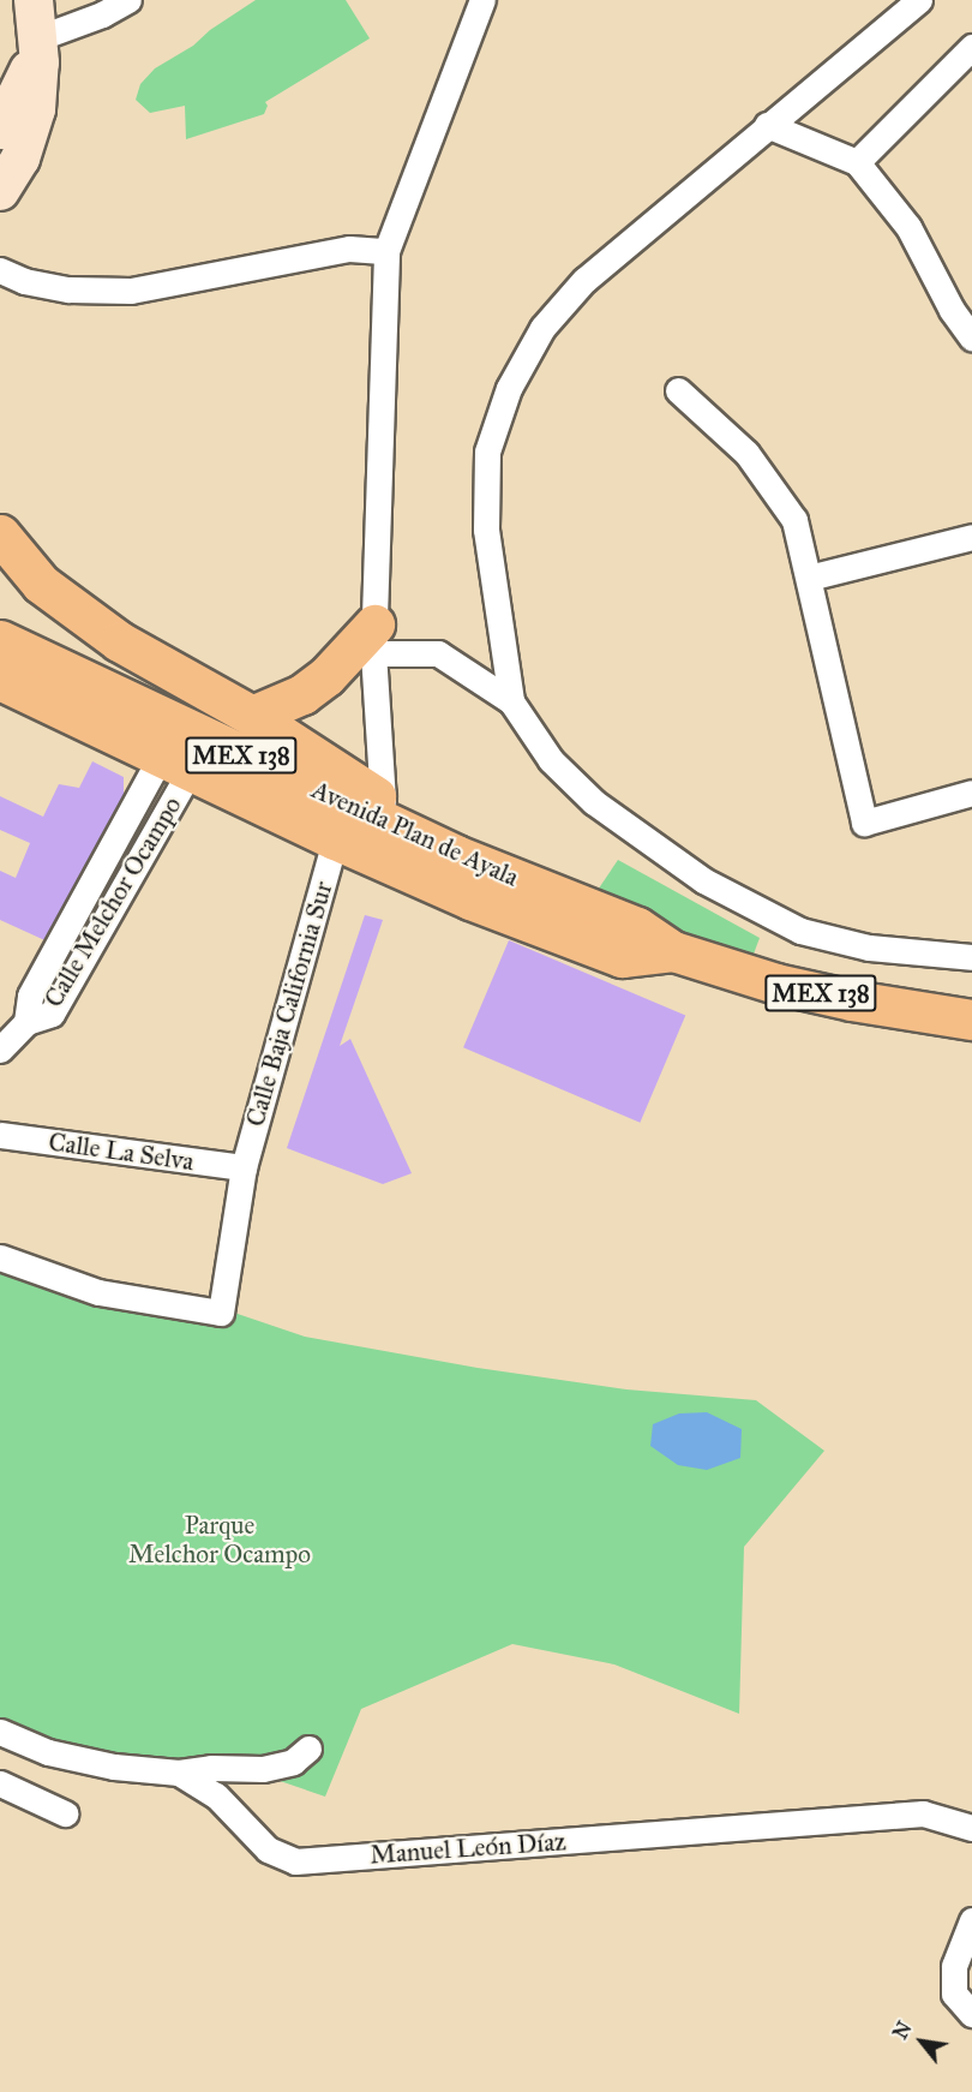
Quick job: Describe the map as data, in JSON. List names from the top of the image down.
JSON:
{
  "streets": {
    "main road": ["MEX 138", "Avenida Plan de Ayala"],
    "street": [
      "Calle Melchor Ocampo",
      "Calle Baja California Sur",
      "Calle La Selva",
      "Manuel León Díaz"
    ]
  },
  "crossings": [
    ["Avenida Plan de Ayala", "Calle Melchor Ocampo"],
    ["Avenida Plan de Ayala", "Calle Baja California Sur"],
    ["Calle Baja California Sur", "Calle La Selva"]
  ],
  "parks": ["Parque Melchor Ocampo"],
  "north": "top left"
}
